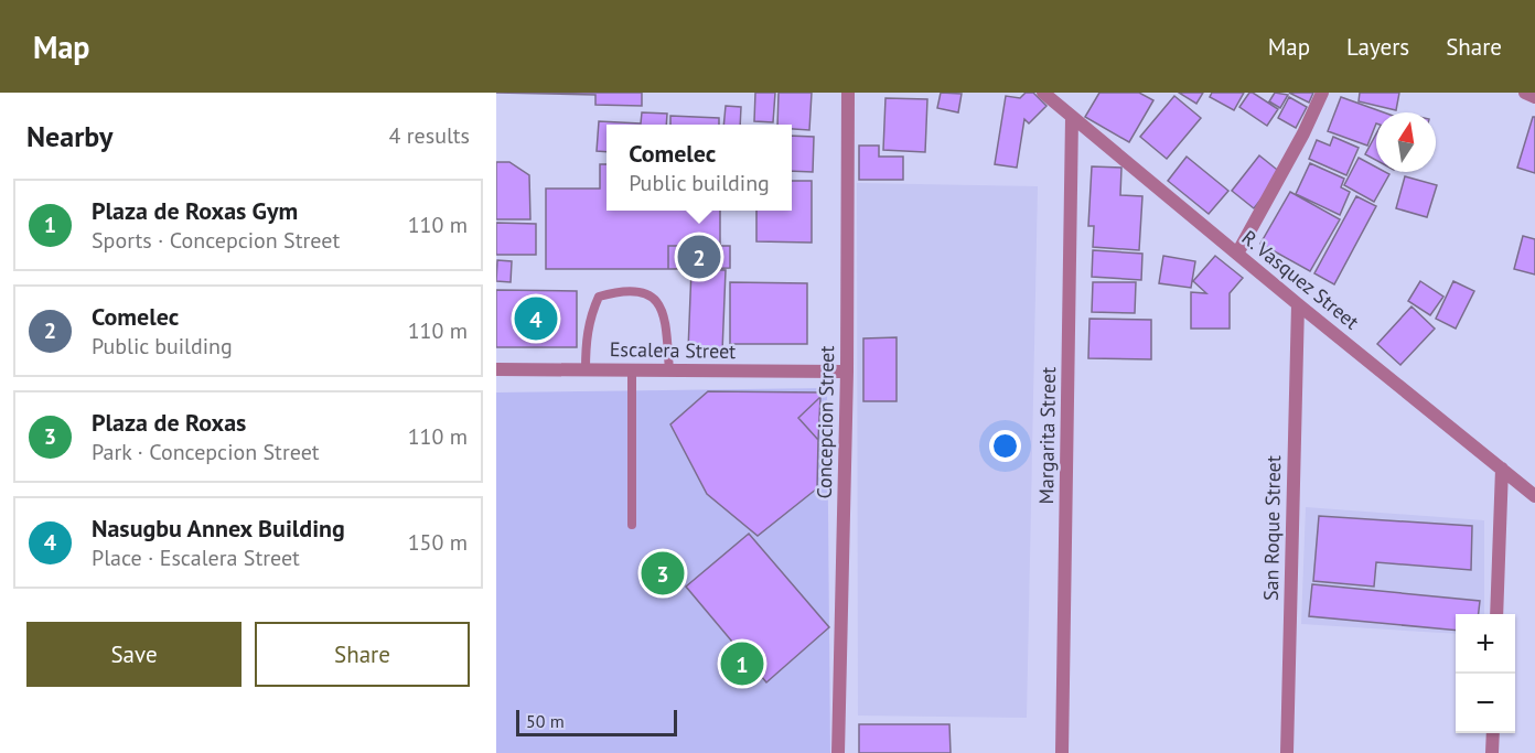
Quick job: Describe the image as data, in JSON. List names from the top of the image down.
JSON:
{
  "streets": {
    "street": [
      "R. Vasquez Street",
      "Escalera Street",
      "Concepcion Street",
      "Margarita Street",
      "San Roque Street"
    ]
  },
  "crossings": [
    ["R. Vasquez Street", "Margarita Street"],
    ["R. Vasquez Street", "San Roque Street"],
    ["Escalera Street", "Concepcion Street"]
  ],
  "scale_bar": "50 m",
  "north": "top",
  "page": {
    "header": "Map",
    "nav": ["Map", "Layers", "Share"],
    "heading": ["Nearby", "4 results"],
    "popup": ["Comelec", "Public building"],
    "list": [
      {
        "mark": "1",
        "name": "Plaza de Roxas Gym",
        "note": "Sports · Concepcion Street",
        "value": "110 m"
      },
      {
        "mark": "2",
        "name": "Comelec",
        "note": "Public building",
        "value": "110 m"
      },
      {
        "mark": "3",
        "name": "Plaza de Roxas",
        "note": "Park · Concepcion Street",
        "value": "110 m"
      },
      {
        "mark": "4",
        "name": "Nasugbu Annex Building",
        "note": "Place · Escalera Street",
        "value": "150 m"
      }
    ],
    "pins": [
      "2",
      "4",
      "3",
      "1"
    ],
    "buttons": ["Save", "Share"],
    "map_buttons": ["+", "−"],
    "scale": "50 m"
  }
}
